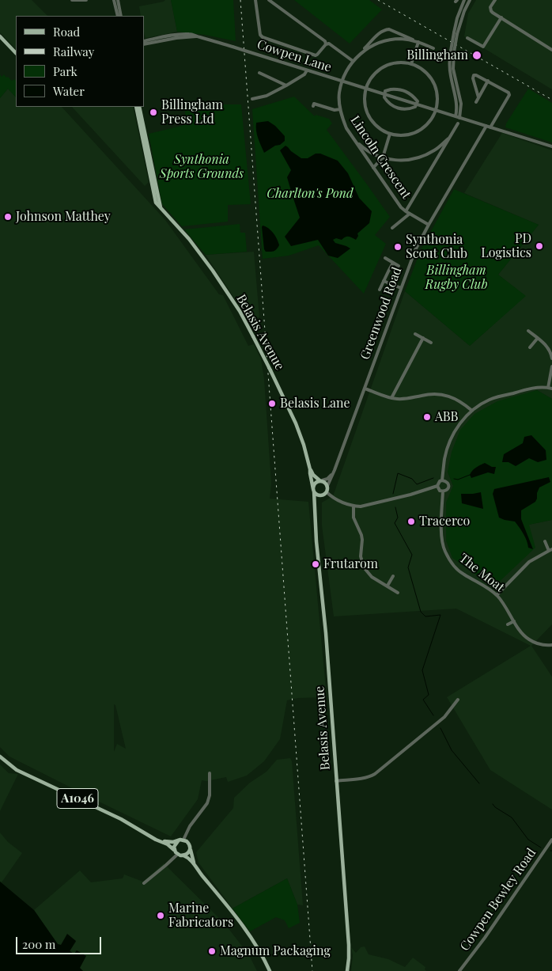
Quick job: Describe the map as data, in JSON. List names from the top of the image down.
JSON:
{
  "streets": {
    "main road": ["Belasis Avenue", "A1046"],
    "street": [
      "Cowpen Lane",
      "Lincoln Crescent",
      "Greenwood Road",
      "The Moat",
      "Cowpen Bewley Road"
    ]
  },
  "crossings": [
    ["Cowpen Lane", "Lincoln Crescent"],
    ["Cowpen Lane", "Greenwood Road"],
    ["Lincoln Crescent", "Greenwood Road"],
    ["Greenwood Road", "Belasis Avenue"]
  ],
  "parks": ["Synthonia Sports Grounds", "Charlton's Pond", "Billingham Rugby Club"],
  "places": [
    "Billingham",
    "Billingham Press Ltd",
    "Johnson Matthey",
    "PD Logistics",
    "Synthonia Scout Club",
    "Belasis Lane",
    "ABB",
    "Tracerco",
    "Frutarom",
    "Marine Fabricators",
    "Magnum Packaging"
  ],
  "legend": [
    "Road",
    "Railway",
    "Park",
    "Water"
  ],
  "scale_bar": "200 m"
}
